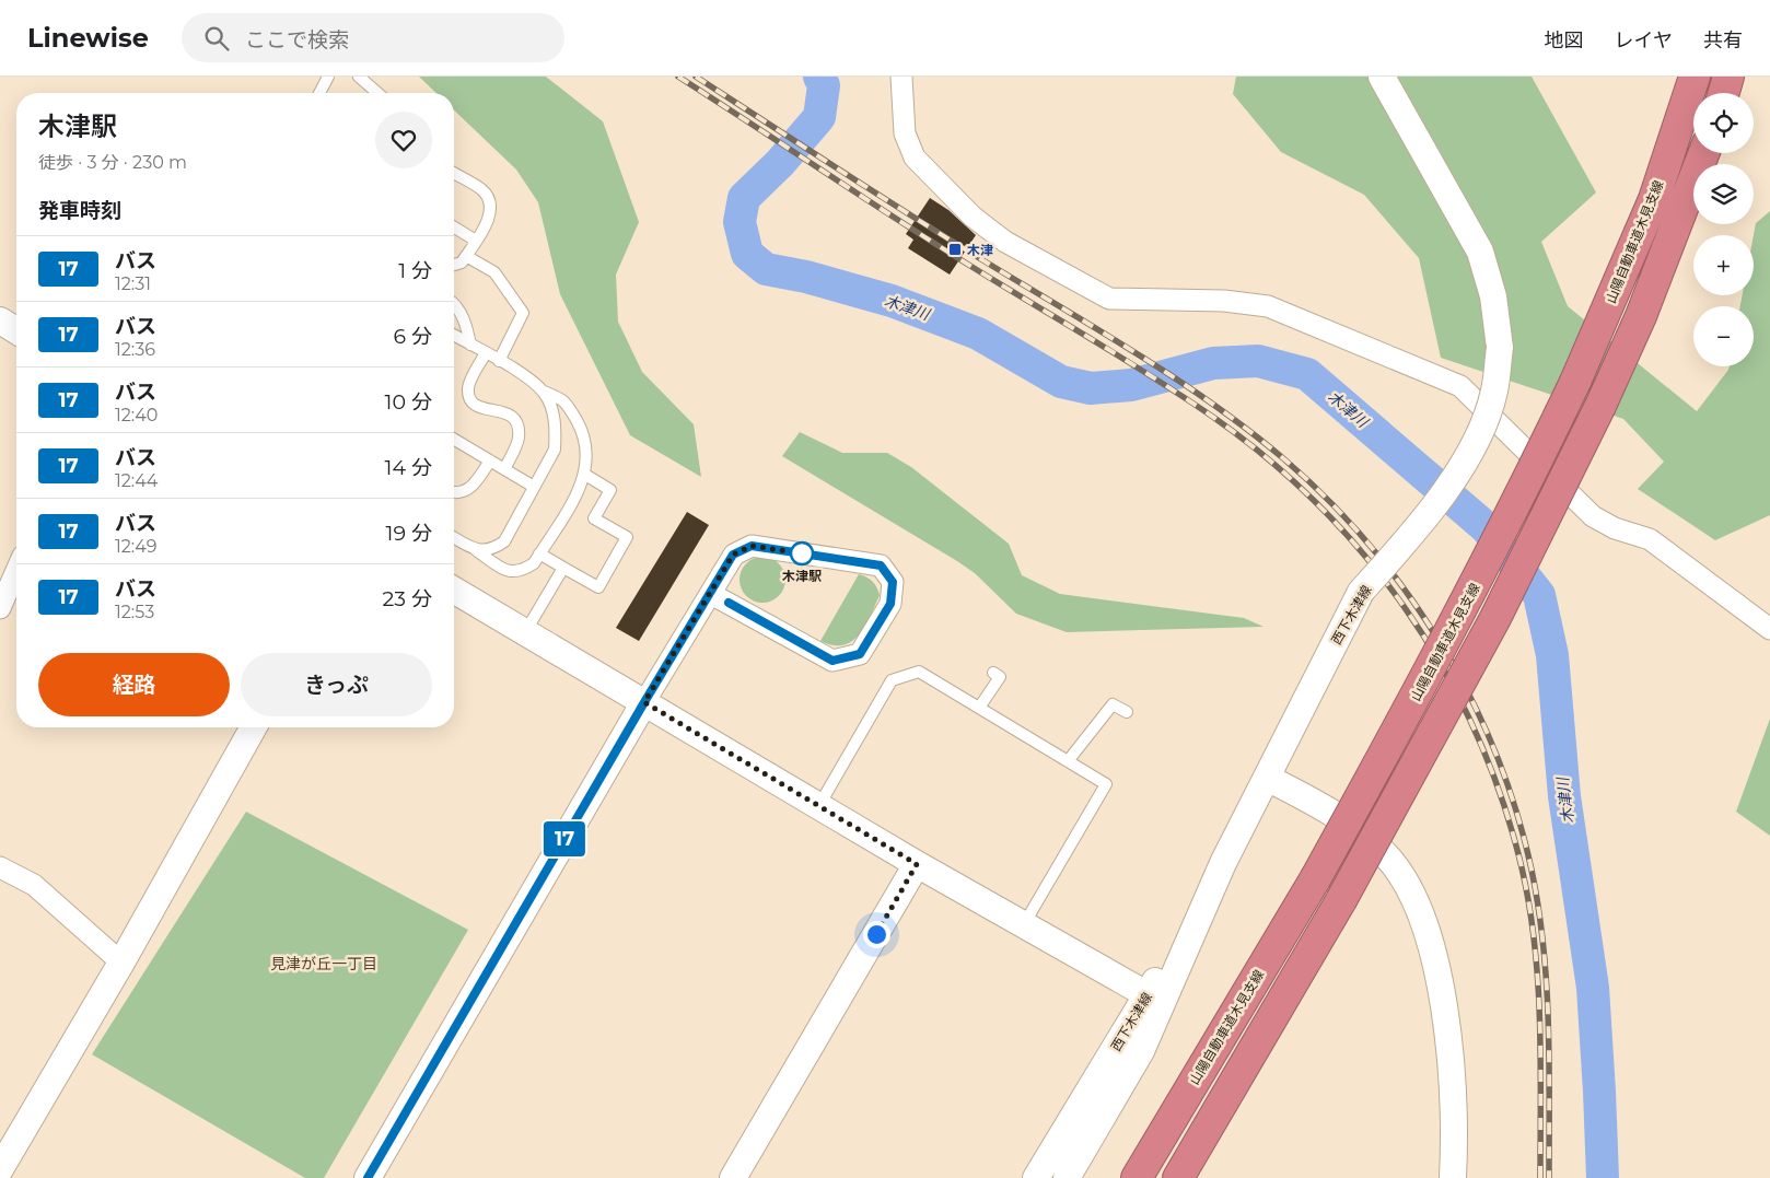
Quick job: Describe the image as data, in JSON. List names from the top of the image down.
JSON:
{
  "streets": {
    "highway": ["山陽自動車道木見支線"],
    "street": ["西下木津線"]
  },
  "districts": ["見津が丘一丁目"],
  "water": ["木津川"],
  "places": {
    "transit": ["木津"],
    "other": ["木津駅"]
  },
  "lines": ["bus line 17"],
  "page": {
    "header": "Linewise",
    "search": "ここで検索",
    "nav": ["地図", "レイヤ", "共有"],
    "on_map": "17",
    "map_buttons": ["+", "−"],
    "heading": [
      ["木津駅", "徒歩 · 3 分 · 230 m"],
      "発車時刻"
    ],
    "list": [
      {
        "mark": "17",
        "name": "バス",
        "note": "12:31",
        "value": "1 分"
      },
      {
        "mark": "17",
        "name": "バス",
        "note": "12:36",
        "value": "6 分"
      },
      {
        "mark": "17",
        "name": "バス",
        "note": "12:40",
        "value": "10 分"
      },
      {
        "mark": "17",
        "name": "バス",
        "note": "12:44",
        "value": "14 分"
      },
      {
        "mark": "17",
        "name": "バス",
        "note": "12:49",
        "value": "19 分"
      },
      {
        "mark": "17",
        "name": "バス",
        "note": "12:53",
        "value": "23 分"
      }
    ],
    "buttons": ["経路", "きっぷ"]
  }
}
